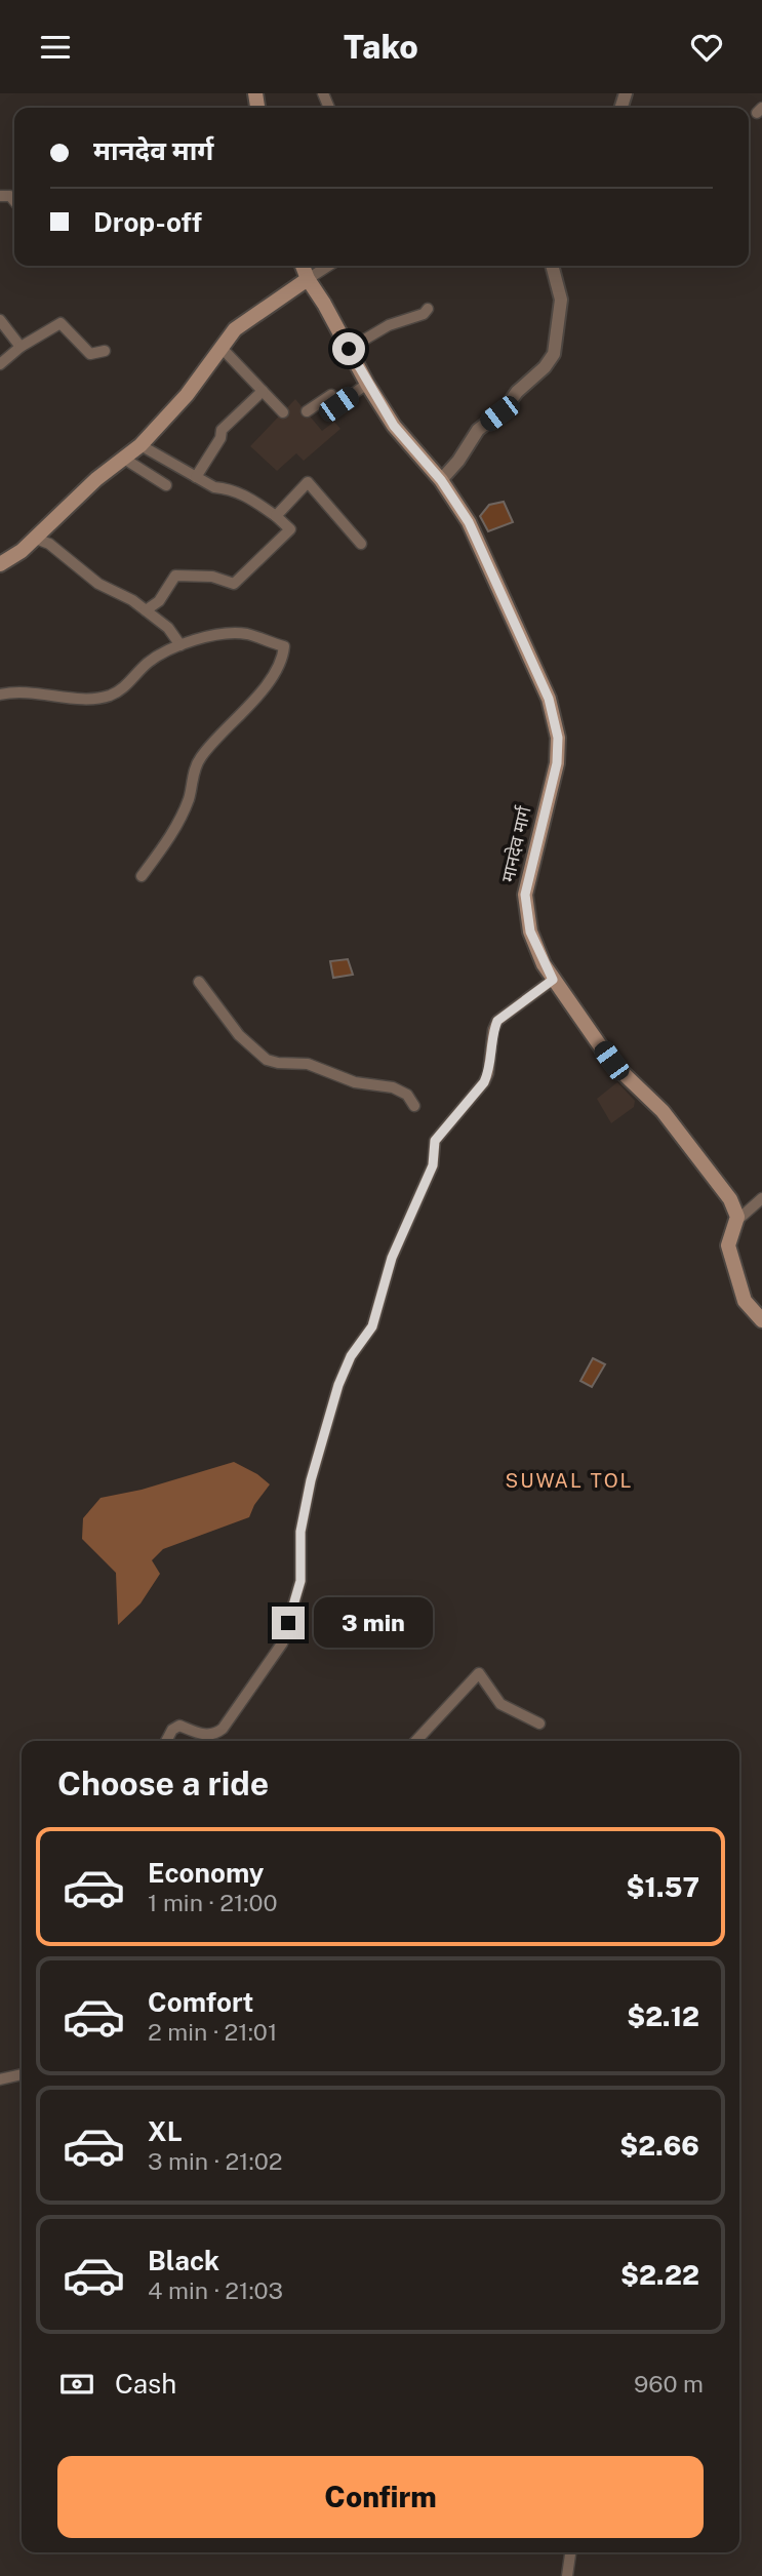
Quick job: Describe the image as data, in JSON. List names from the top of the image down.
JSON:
{
  "streets": {
    "main road": ["मानदेव मार्ग"]
  },
  "districts": ["SUWAL TOL"],
  "page": {
    "header": "Tako",
    "banner": ["मानदेव मार्ग", "Drop-off"],
    "bubble": "3 min",
    "heading": "Choose a ride",
    "list": [
      {
        "name": "Economy",
        "note": "1 min · 21:00",
        "value": "$1.57"
      },
      {
        "name": "Comfort",
        "note": "2 min · 21:01",
        "value": "$2.12"
      },
      {
        "name": "XL",
        "note": "3 min · 21:02",
        "value": "$2.66"
      },
      {
        "name": "Black",
        "note": "4 min · 21:03",
        "value": "$2.22"
      }
    ],
    "pay": ["Cash", "960 m"],
    "buttons": "Confirm"
  }
}
